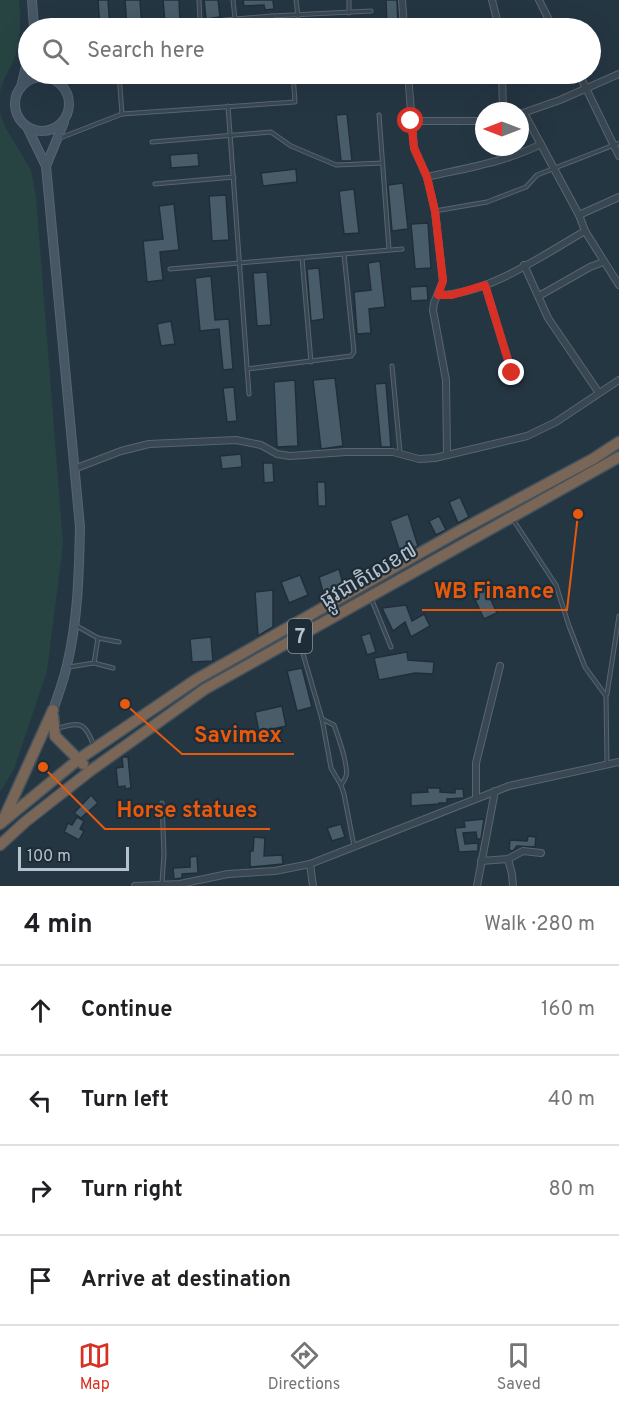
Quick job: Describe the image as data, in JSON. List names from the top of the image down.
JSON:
{
  "streets": {
    "highway": ["ផ្លូវជាតិលេខ៧", "7"]
  },
  "places": ["WB Finance", "Savimex", "Horse statues"],
  "scale_bar": "100 m",
  "north": "left",
  "page": {
    "search": "Search here",
    "scale": "100 m",
    "heading": ["4 min", "Walk · 280 m"],
    "list": [
      ["Continue", "160 m"],
      ["Turn left", "40 m"],
      ["Turn right", "80 m"],
      "Arrive at destination"
    ],
    "nav": ["Map", "Directions", "Saved"]
  }
}
